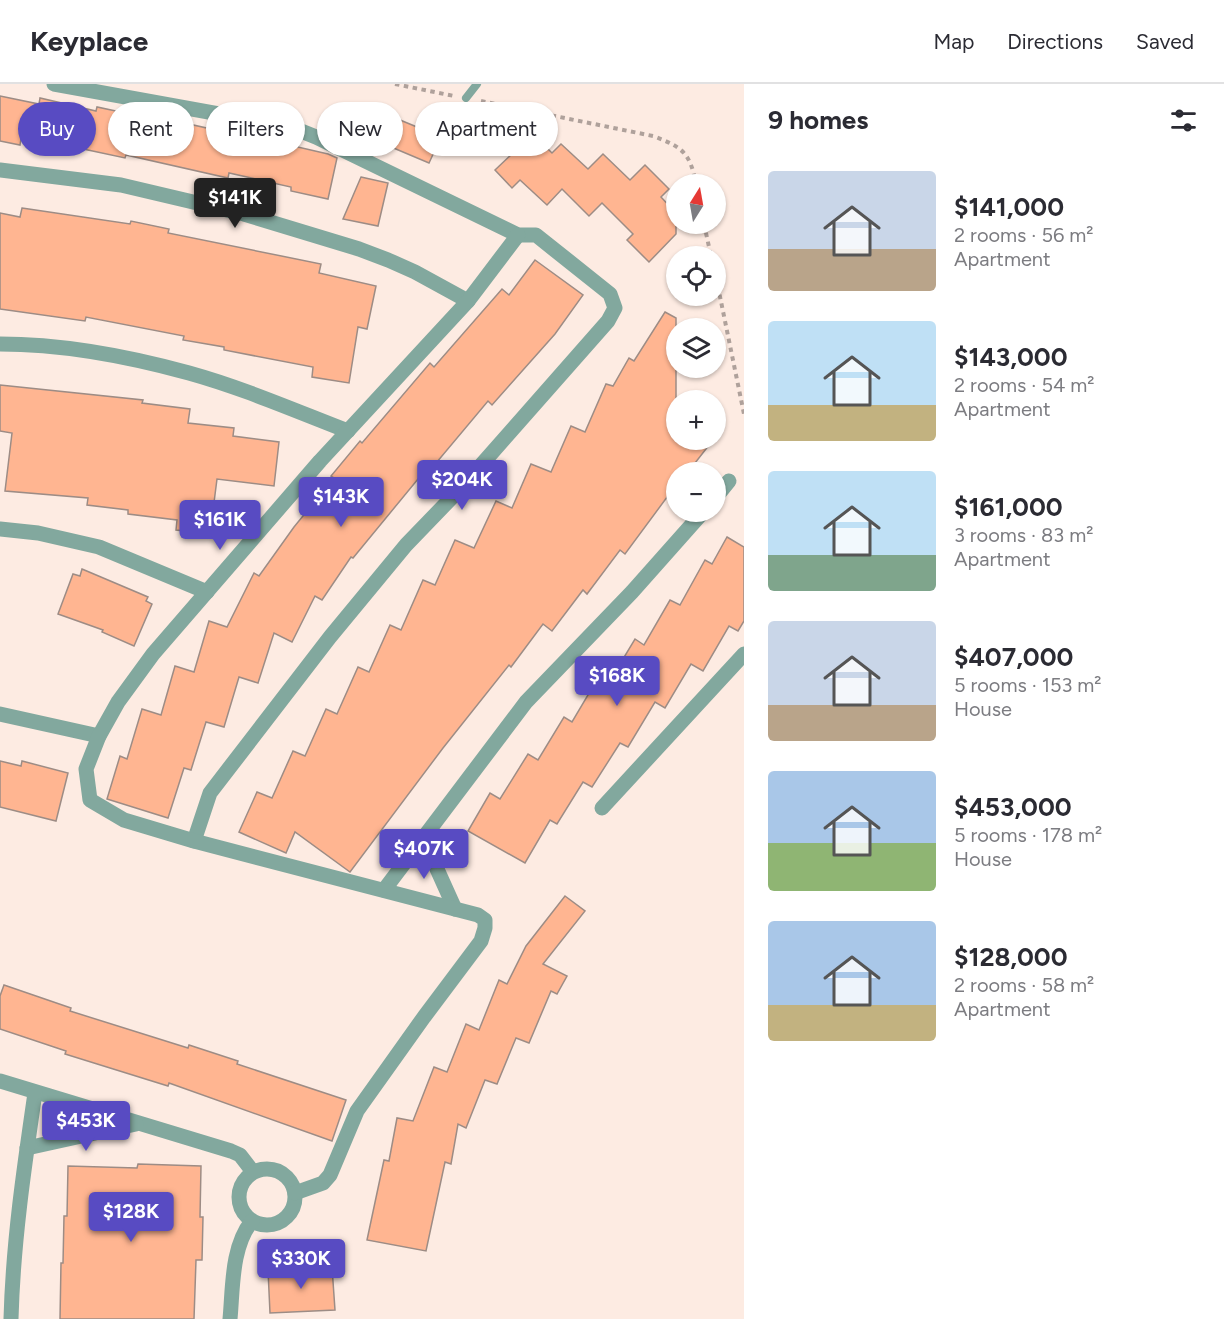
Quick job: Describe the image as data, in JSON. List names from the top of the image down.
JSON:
{
  "north": "top",
  "page": {
    "header": "Keyplace",
    "nav": ["Map", "Directions", "Saved"],
    "heading": "9 homes",
    "chip": [
      "Buy",
      "Rent",
      "Filters",
      "New",
      "Apartment"
    ],
    "list": [
      {
        "name": "$141,000",
        "note": "2 rooms · 56 m² · Apartment"
      },
      {
        "name": "$143,000",
        "note": "2 rooms · 54 m² · Apartment"
      },
      {
        "name": "$161,000",
        "note": "3 rooms · 83 m² · Apartment"
      },
      {
        "name": "$407,000",
        "note": "5 rooms · 153 m² · House"
      },
      {
        "name": "$453,000",
        "note": "5 rooms · 178 m² · House"
      },
      {
        "name": "$128,000",
        "note": "2 rooms · 58 m² · Apartment"
      }
    ],
    "map_buttons": ["+", "−"],
    "price": [
      "$141K",
      "$204K",
      "$143K",
      "$161K",
      "$168K",
      "$407K",
      "$453K",
      "$128K",
      "$330K"
    ]
  }
}
